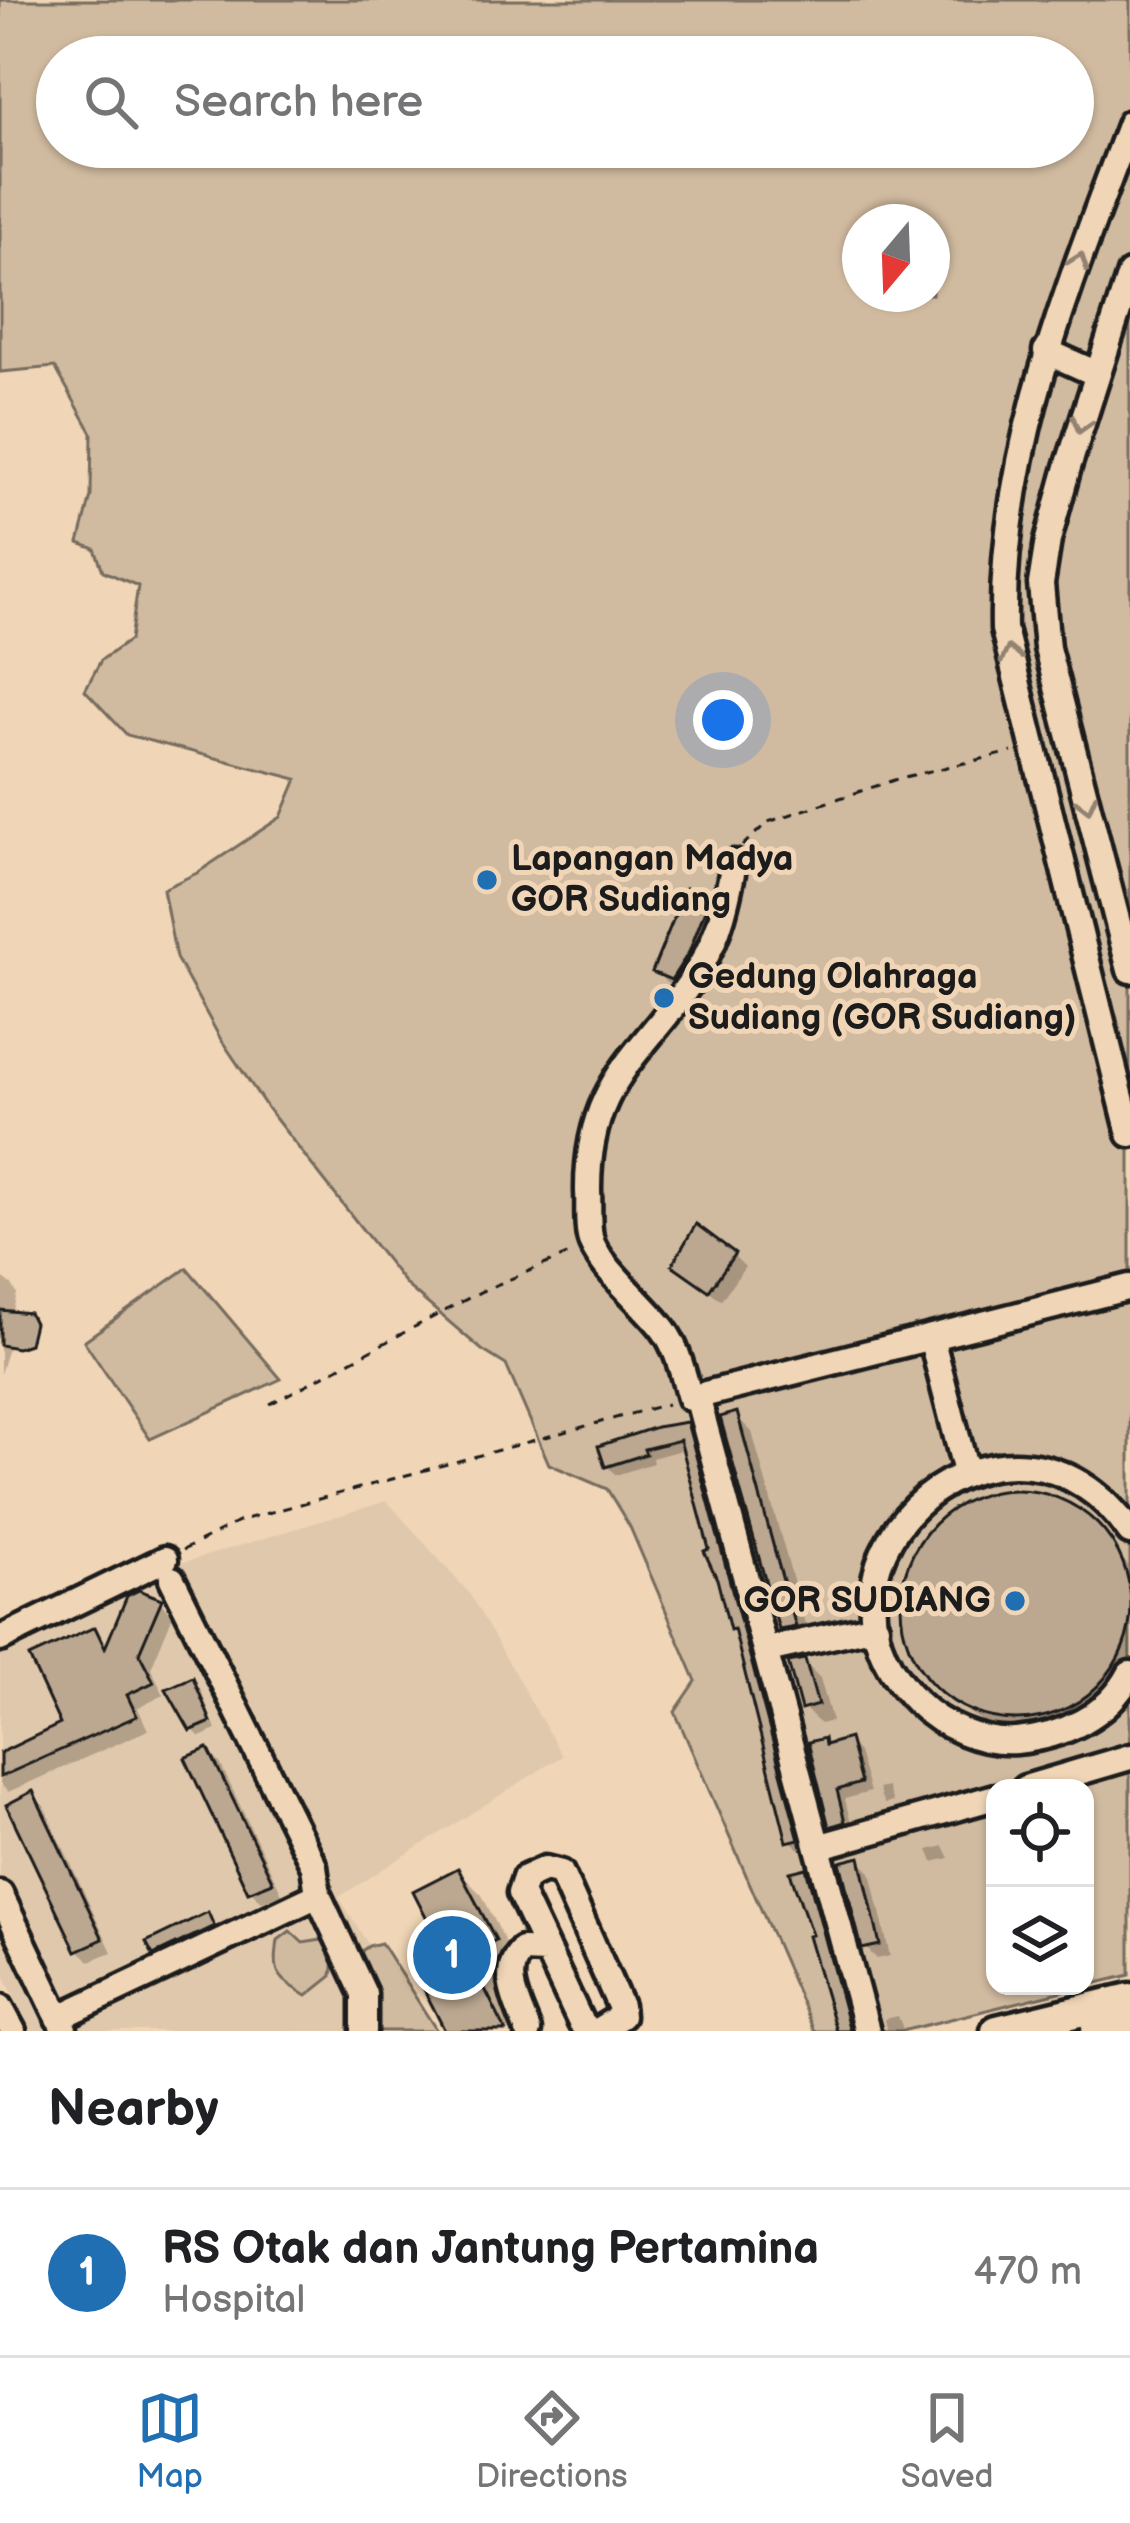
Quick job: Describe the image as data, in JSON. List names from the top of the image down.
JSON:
{
  "places": ["Lapangan Madya GOR Sudiang", "Gedung Olahraga Sudiang (GOR Sudiang)", "GOR SUDIANG"],
  "north": "bottom",
  "page": {
    "search": "Search here",
    "pins": "1",
    "heading": "Nearby",
    "list": [
      {
        "mark": "1",
        "name": "RS Otak dan Jantung Pertamina",
        "note": "Hospital",
        "value": "470 m"
      }
    ],
    "nav": ["Map", "Directions", "Saved"]
  }
}
